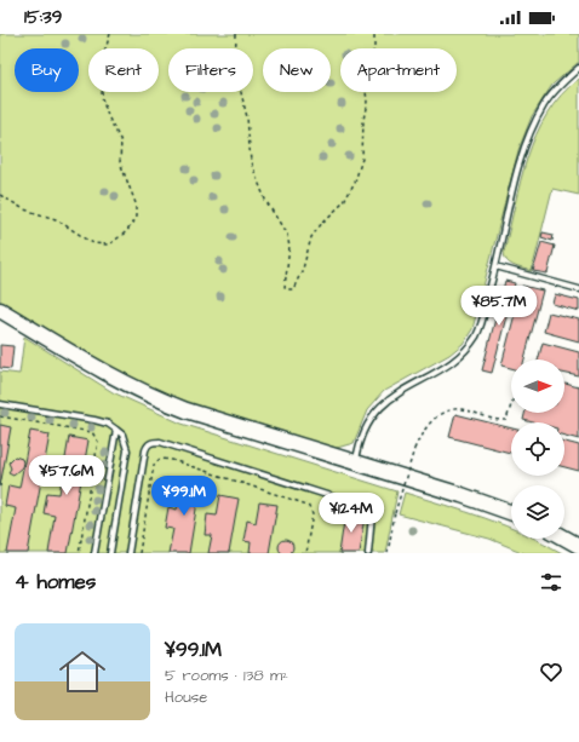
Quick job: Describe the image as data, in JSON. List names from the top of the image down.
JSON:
{
  "north": "right",
  "page": {
    "status": "15:39",
    "chip": [
      "Buy",
      "Rent",
      "Filters",
      "New",
      "Apartment"
    ],
    "price": [
      "¥85.7M",
      "¥57.6M",
      "¥99.1M",
      "¥124M"
    ],
    "heading": "4 homes",
    "list": [
      {
        "name": "¥99.1M",
        "note": "5 rooms · 138 m² · House"
      }
    ]
  }
}
